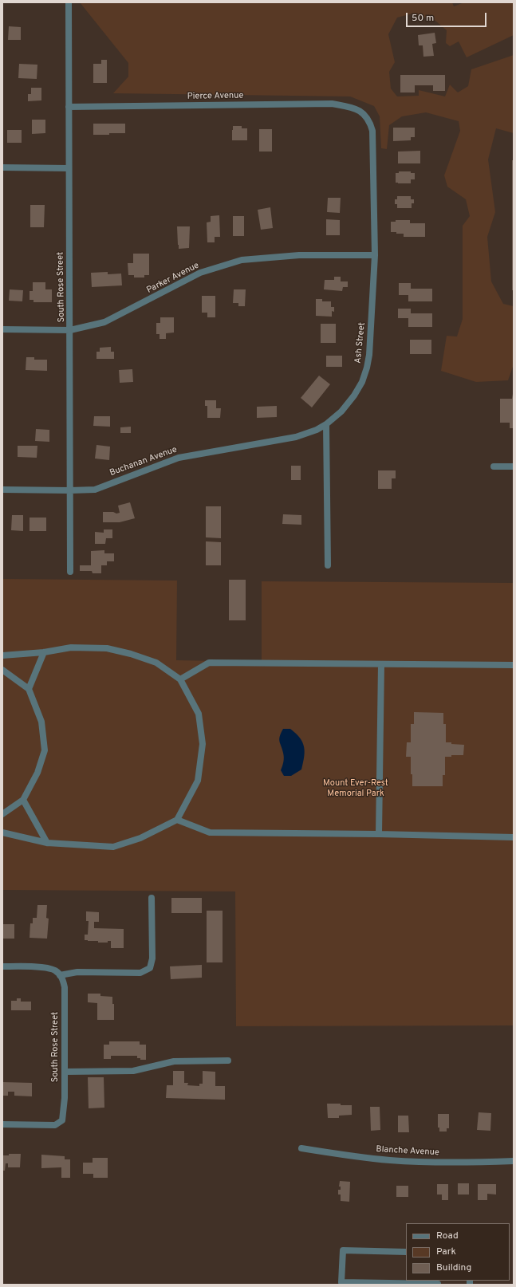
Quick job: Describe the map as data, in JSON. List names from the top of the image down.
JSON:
{
  "streets": {
    "street": [
      "Pierce Avenue",
      "Parker Avenue",
      "South Rose Street",
      "Ash Street",
      "Buchanan Avenue",
      "Blanche Avenue"
    ]
  },
  "crossings": [
    ["Pierce Avenue", "South Rose Street"],
    ["Pierce Avenue", "Ash Street"],
    ["Parker Avenue", "South Rose Street"],
    ["Parker Avenue", "Ash Street"],
    ["South Rose Street", "Buchanan Avenue"],
    ["Ash Street", "Buchanan Avenue"]
  ],
  "parks": ["Mount Ever-Rest Memorial Park"],
  "legend": ["Road", "Park", "Building"],
  "scale_bar": "50 m"
}
